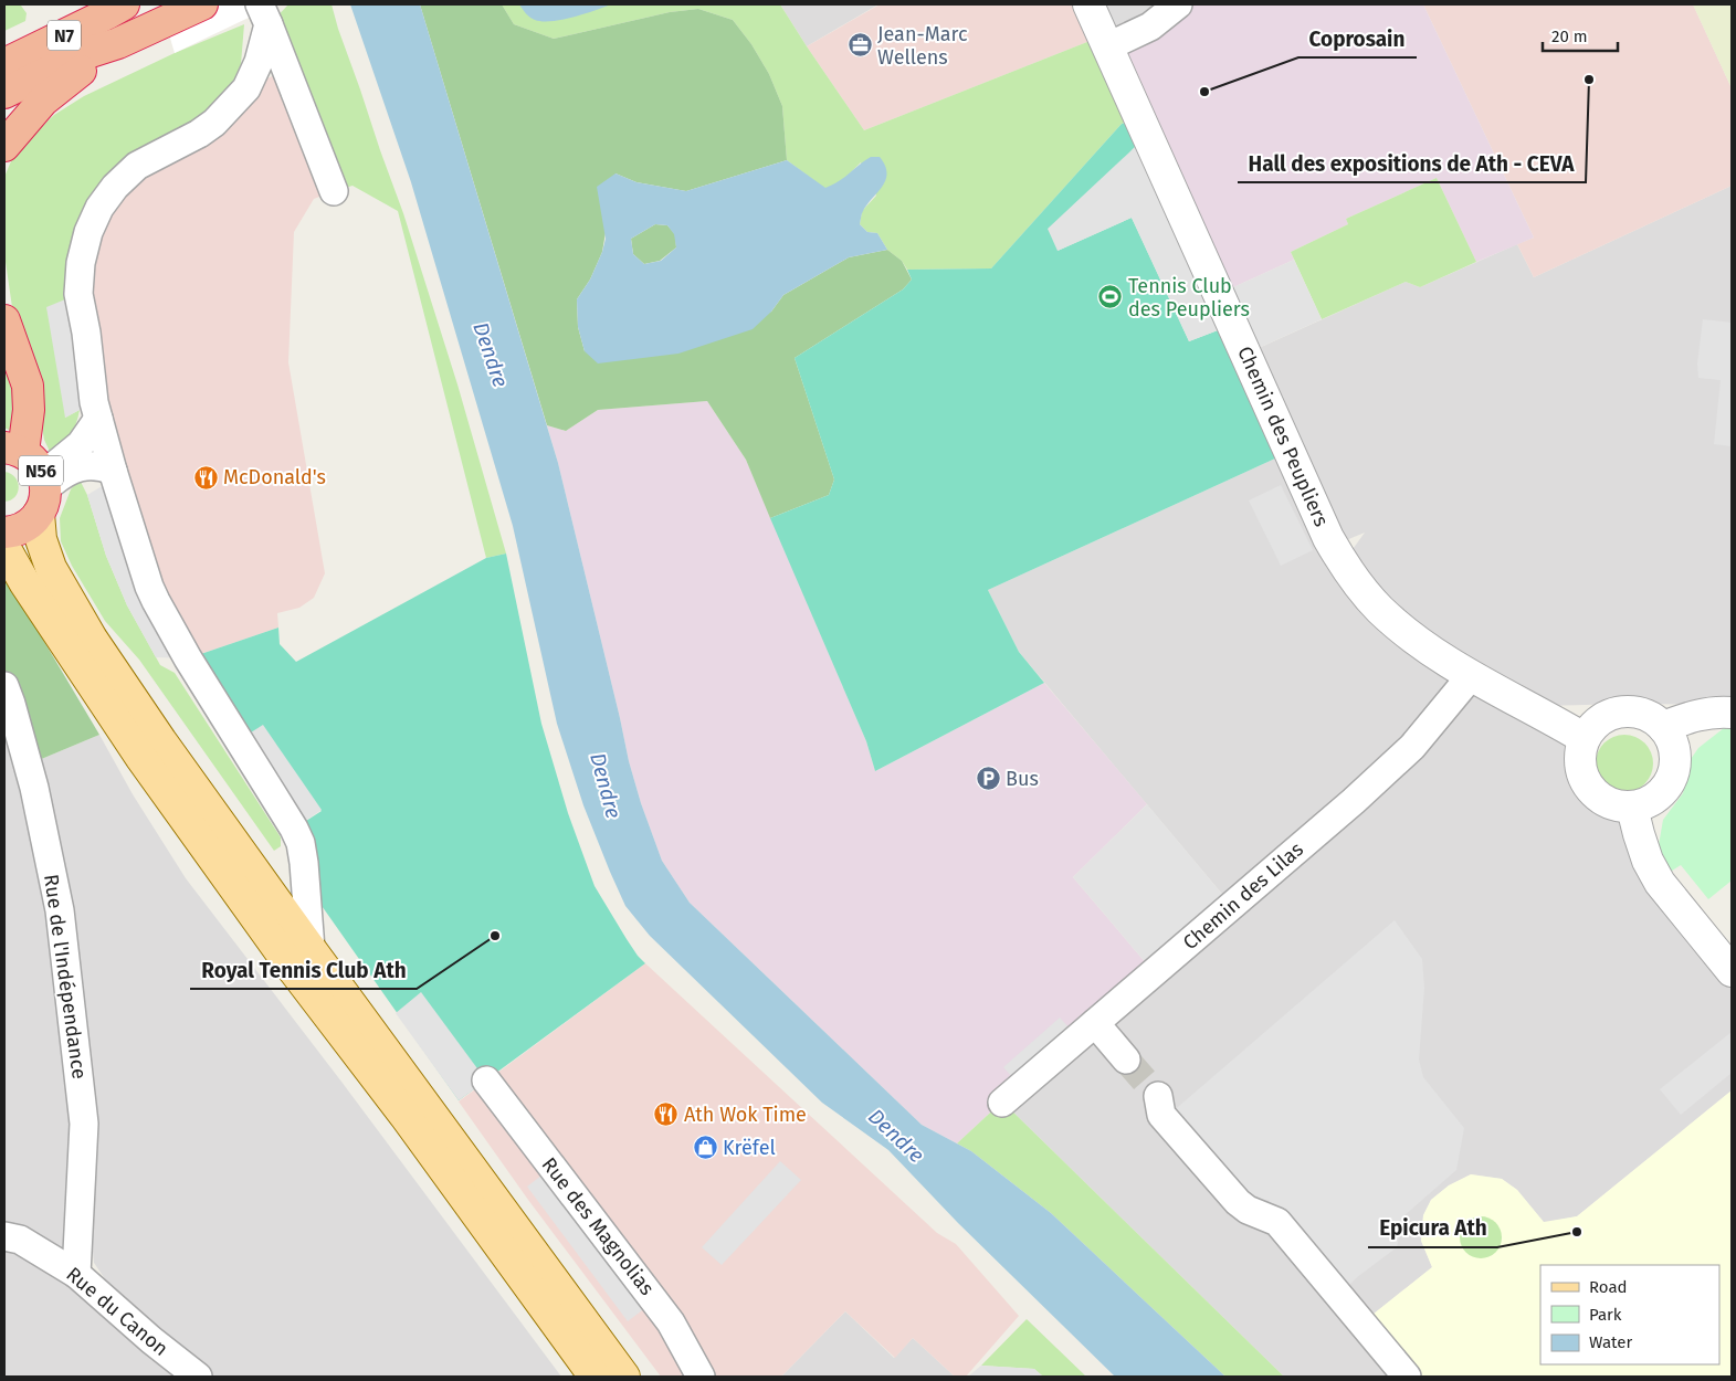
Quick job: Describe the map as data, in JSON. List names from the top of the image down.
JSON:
{
  "streets": {
    "highway": ["N7", "N56"],
    "street": [
      "Chemin des Peupliers",
      "Chemin des Lilas",
      "Rue de l'Indépendance",
      "Rue des Magnolias",
      "Rue du Canon"
    ]
  },
  "crossings": [
    ["Chemin des Peupliers", "Chemin des Lilas"],
    ["Rue de l'Indépendance", "Rue du Canon"]
  ],
  "water": ["Dendre"],
  "places": {
    "office": ["Jean-Marc Wellens"],
    "other": [
      "Hall des expositions de Ath - CEVA",
      "Coprosain",
      "Royal Tennis Club Ath",
      "Epicura Ath"
    ],
    "sports": ["Tennis Club des Peupliers"],
    "restaurant": ["McDonald's", "Ath Wok Time"],
    "parking": ["Bus"],
    "shop": ["Krëfel"]
  },
  "legend": ["Road", "Park", "Water"],
  "scale_bar": "20 m"
}
